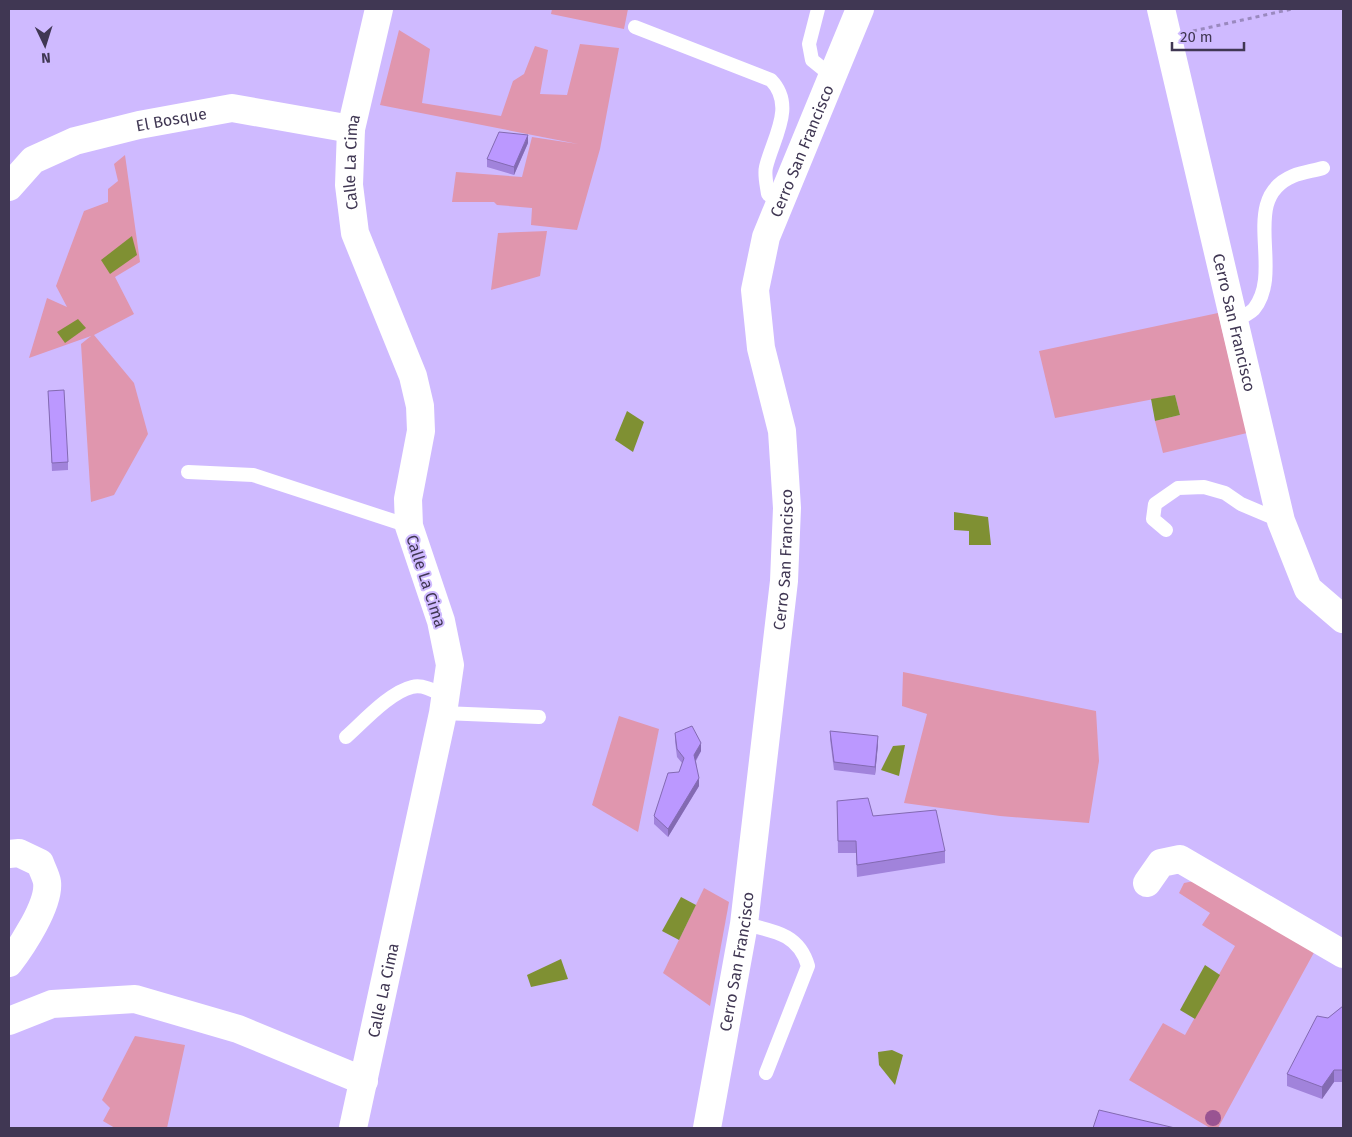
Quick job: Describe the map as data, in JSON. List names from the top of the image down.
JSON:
{
  "streets": {
    "street": ["El Bosque", "Cerro San Francisco", "Calle La Cima"]
  },
  "crossings": [
    ["El Bosque", "Calle La Cima"]
  ],
  "scale_bar": "20 m",
  "north": "bottom"
}
